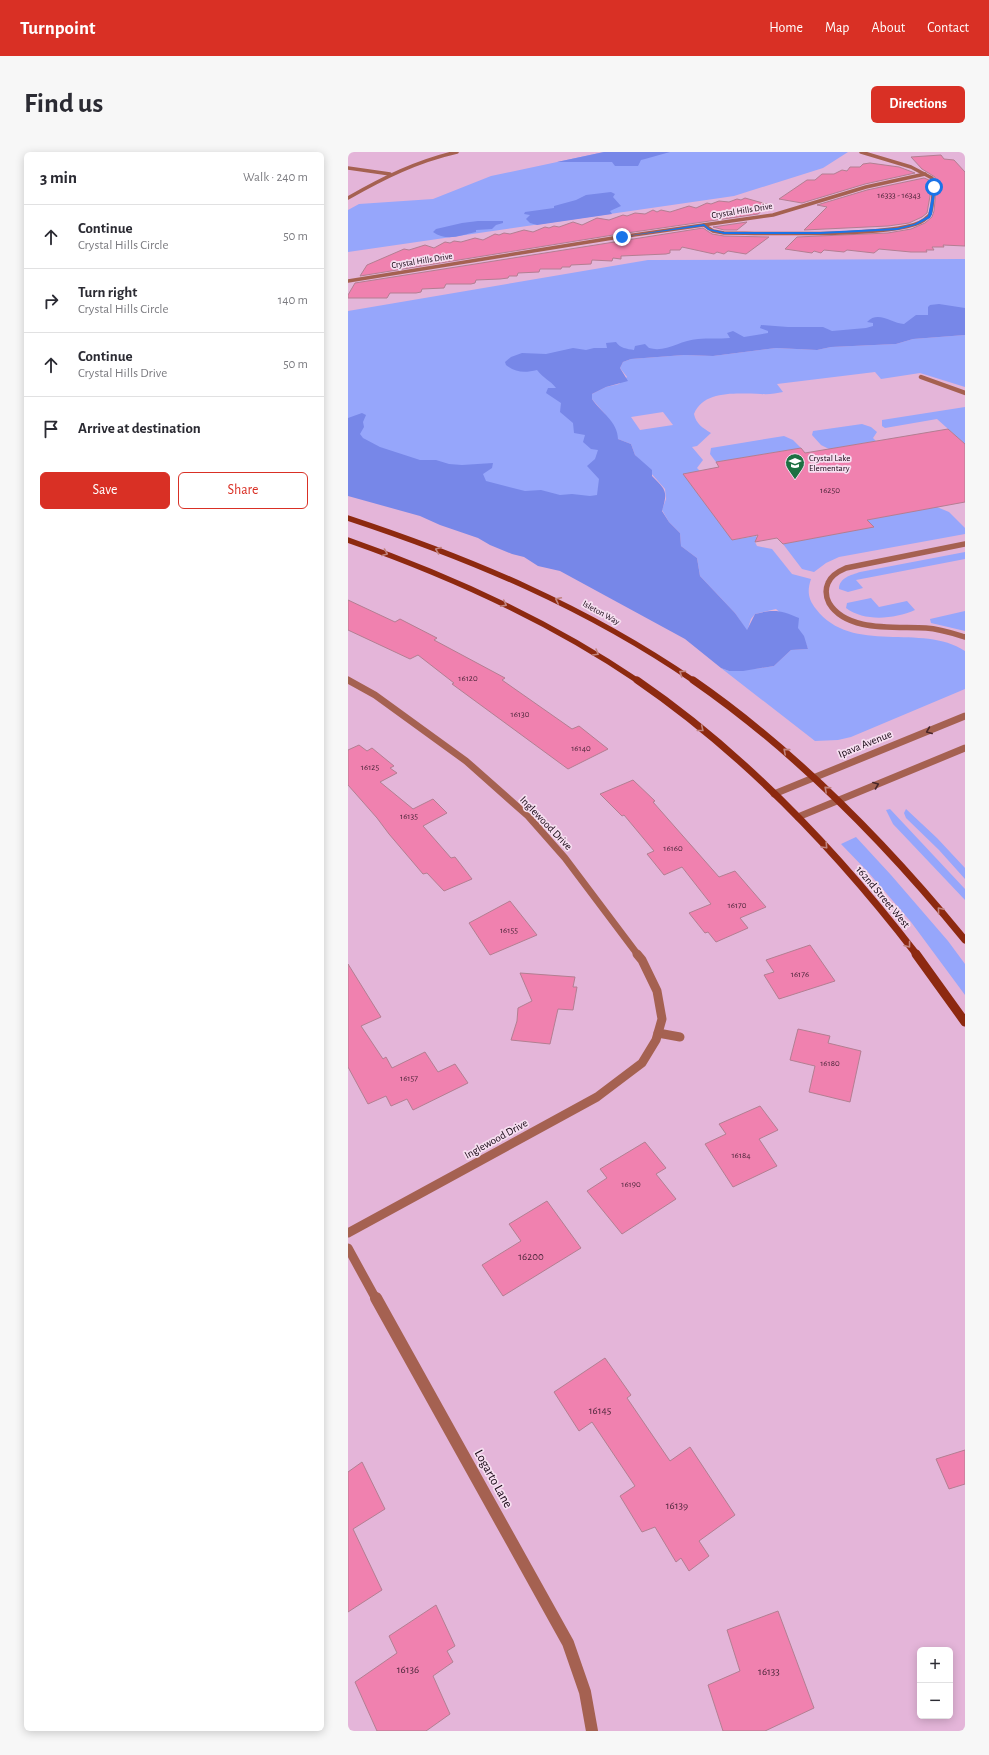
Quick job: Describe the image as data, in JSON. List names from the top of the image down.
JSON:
{
  "streets": {
    "main road": ["Isleton Way", "162nd Street West"],
    "street": [
      "Crystal Hills Drive",
      "Ipava Avenue",
      "Inglewood Drive",
      "Logarto Lane"
    ]
  },
  "crossings": [
    ["Isleton Way", "Ipava Avenue"],
    ["Ipava Avenue", "162nd Street West"]
  ],
  "places": {
    "school or university": ["Crystal Lake Elementary"]
  },
  "house_numbers": [
    "16333 - 16343",
    "16250",
    "16120",
    "16130",
    "16140",
    "16125",
    "16135",
    "16160",
    "16170",
    "16155",
    "16176",
    "16180",
    "16157",
    "16184",
    "16190",
    "16200",
    "16145",
    "16139",
    "16136",
    "16133"
  ],
  "page": {
    "header": "Turnpoint",
    "nav": [
      "Home",
      "Map",
      "About",
      "Contact"
    ],
    "buttons": [
      "Directions",
      ["Save", "Share"]
    ],
    "title": "Find us",
    "heading": ["3 min", "Walk · 240 m"],
    "list": [
      ["Continue", "Crystal Hills Circle", "50 m"],
      ["Turn right", "Crystal Hills Circle", "140 m"],
      ["Continue", "Crystal Hills Drive", "50 m"],
      "Arrive at destination"
    ],
    "map_buttons": ["+", "−"]
  }
}
